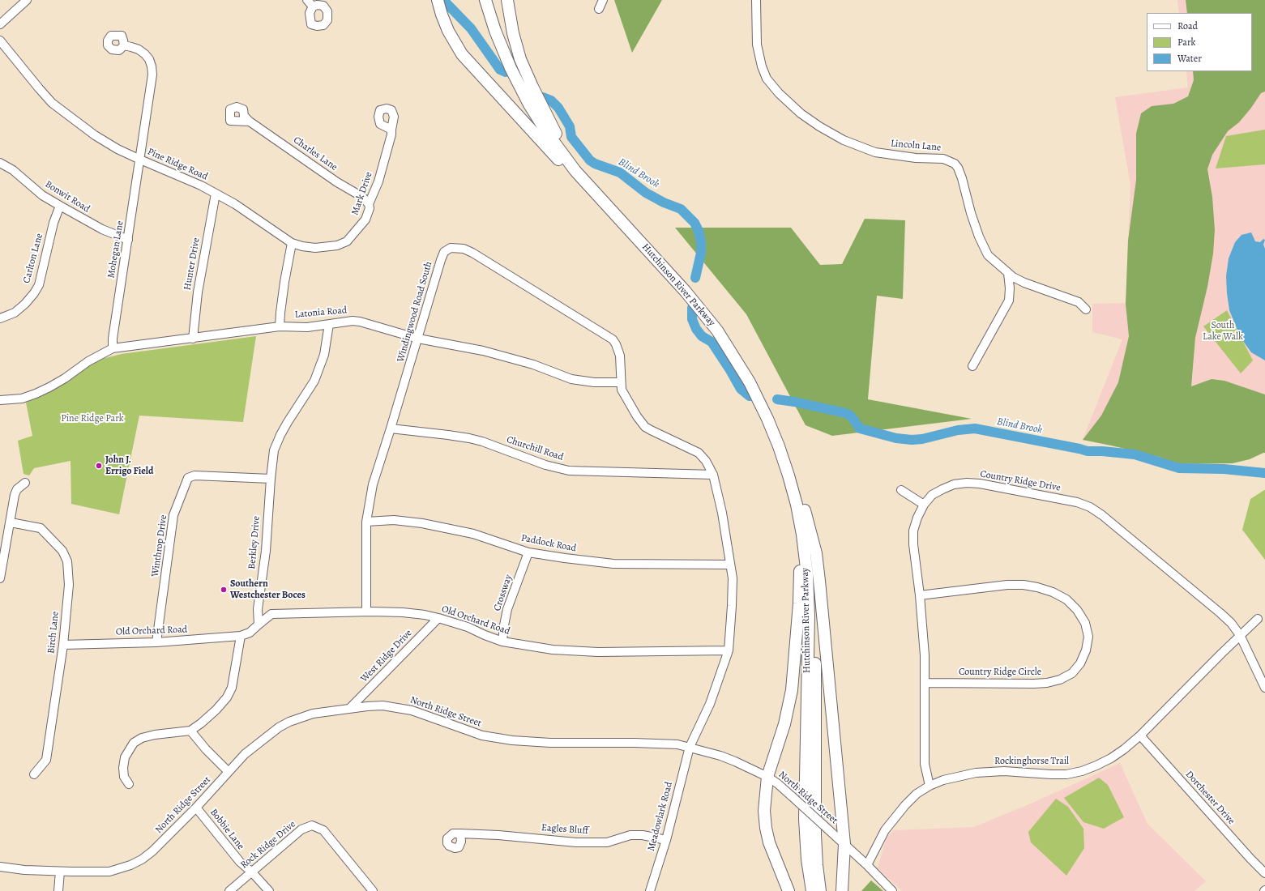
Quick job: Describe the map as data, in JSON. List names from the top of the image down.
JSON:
{
  "streets": {
    "highway": ["Hutchinson River Parkway"],
    "street": [
      "Lincoln Lane",
      "Charles Lane",
      "Pine Ridge Road",
      "Mark Drive",
      "Bonwit Road",
      "Mohegan Lane",
      "Carlton Lane",
      "Hunter Drive",
      "Windingwood Road South",
      "Latonia Road",
      "Churchill Road",
      "Country Ridge Drive",
      "Berkley Drive",
      "Paddock Road",
      "Winthrop Drive",
      "Crossway",
      "Old Orchard Road",
      "Birch Lane",
      "West Ridge Drive",
      "Country Ridge Circle",
      "North Ridge Street",
      "Rockinghorse Trail",
      "Dorchester Drive",
      "Meadowlark Road",
      "Bobbie Lane",
      "Eagles Bluff",
      "Rock Ridge Drive"
    ]
  },
  "crossings": [
    ["Charles Lane", "Mark Drive"],
    ["Pine Ridge Road", "Mark Drive"],
    ["Pine Ridge Road", "Mohegan Lane"],
    ["Pine Ridge Road", "Hunter Drive"],
    ["Bonwit Road", "Mohegan Lane"],
    ["Bonwit Road", "Carlton Lane"],
    ["Mohegan Lane", "Latonia Road"],
    ["Hunter Drive", "Latonia Road"],
    ["Windingwood Road South", "Latonia Road"],
    ["Windingwood Road South", "Churchill Road"],
    ["Windingwood Road South", "Paddock Road"],
    ["Windingwood Road South", "Old Orchard Road"],
    ["Windingwood Road South", "Meadowlark Road"],
    ["Latonia Road", "Berkley Drive"],
    ["Latonia Road", "Meadowlark Road"],
    ["Churchill Road", "Meadowlark Road"],
    ["Country Ridge Drive", "Country Ridge Circle"],
    ["Country Ridge Drive", "Rockinghorse Trail"],
    ["Berkley Drive", "Winthrop Drive"],
    ["Berkley Drive", "Old Orchard Road"],
    ["Paddock Road", "Crossway"],
    ["Paddock Road", "Meadowlark Road"],
    ["Winthrop Drive", "Old Orchard Road"],
    ["Crossway", "Old Orchard Road"],
    ["Old Orchard Road", "Birch Lane"],
    ["Old Orchard Road", "West Ridge Drive"],
    ["Old Orchard Road", "Meadowlark Road"],
    ["West Ridge Drive", "North Ridge Street"],
    ["North Ridge Street", "Rockinghorse Trail"],
    ["North Ridge Street", "Meadowlark Road"],
    ["North Ridge Street", "Bobbie Lane"],
    ["Rockinghorse Trail", "Dorchester Drive"],
    ["Meadowlark Road", "Eagles Bluff"],
    ["Bobbie Lane", "Rock Ridge Drive"]
  ],
  "water": ["Blind Brook"],
  "parks": ["South Lake Walk", "Pine Ridge Park"],
  "places": ["John J. Errigo Field", "Southern Westchester Boces"],
  "legend": ["Road", "Park", "Water"]
}
